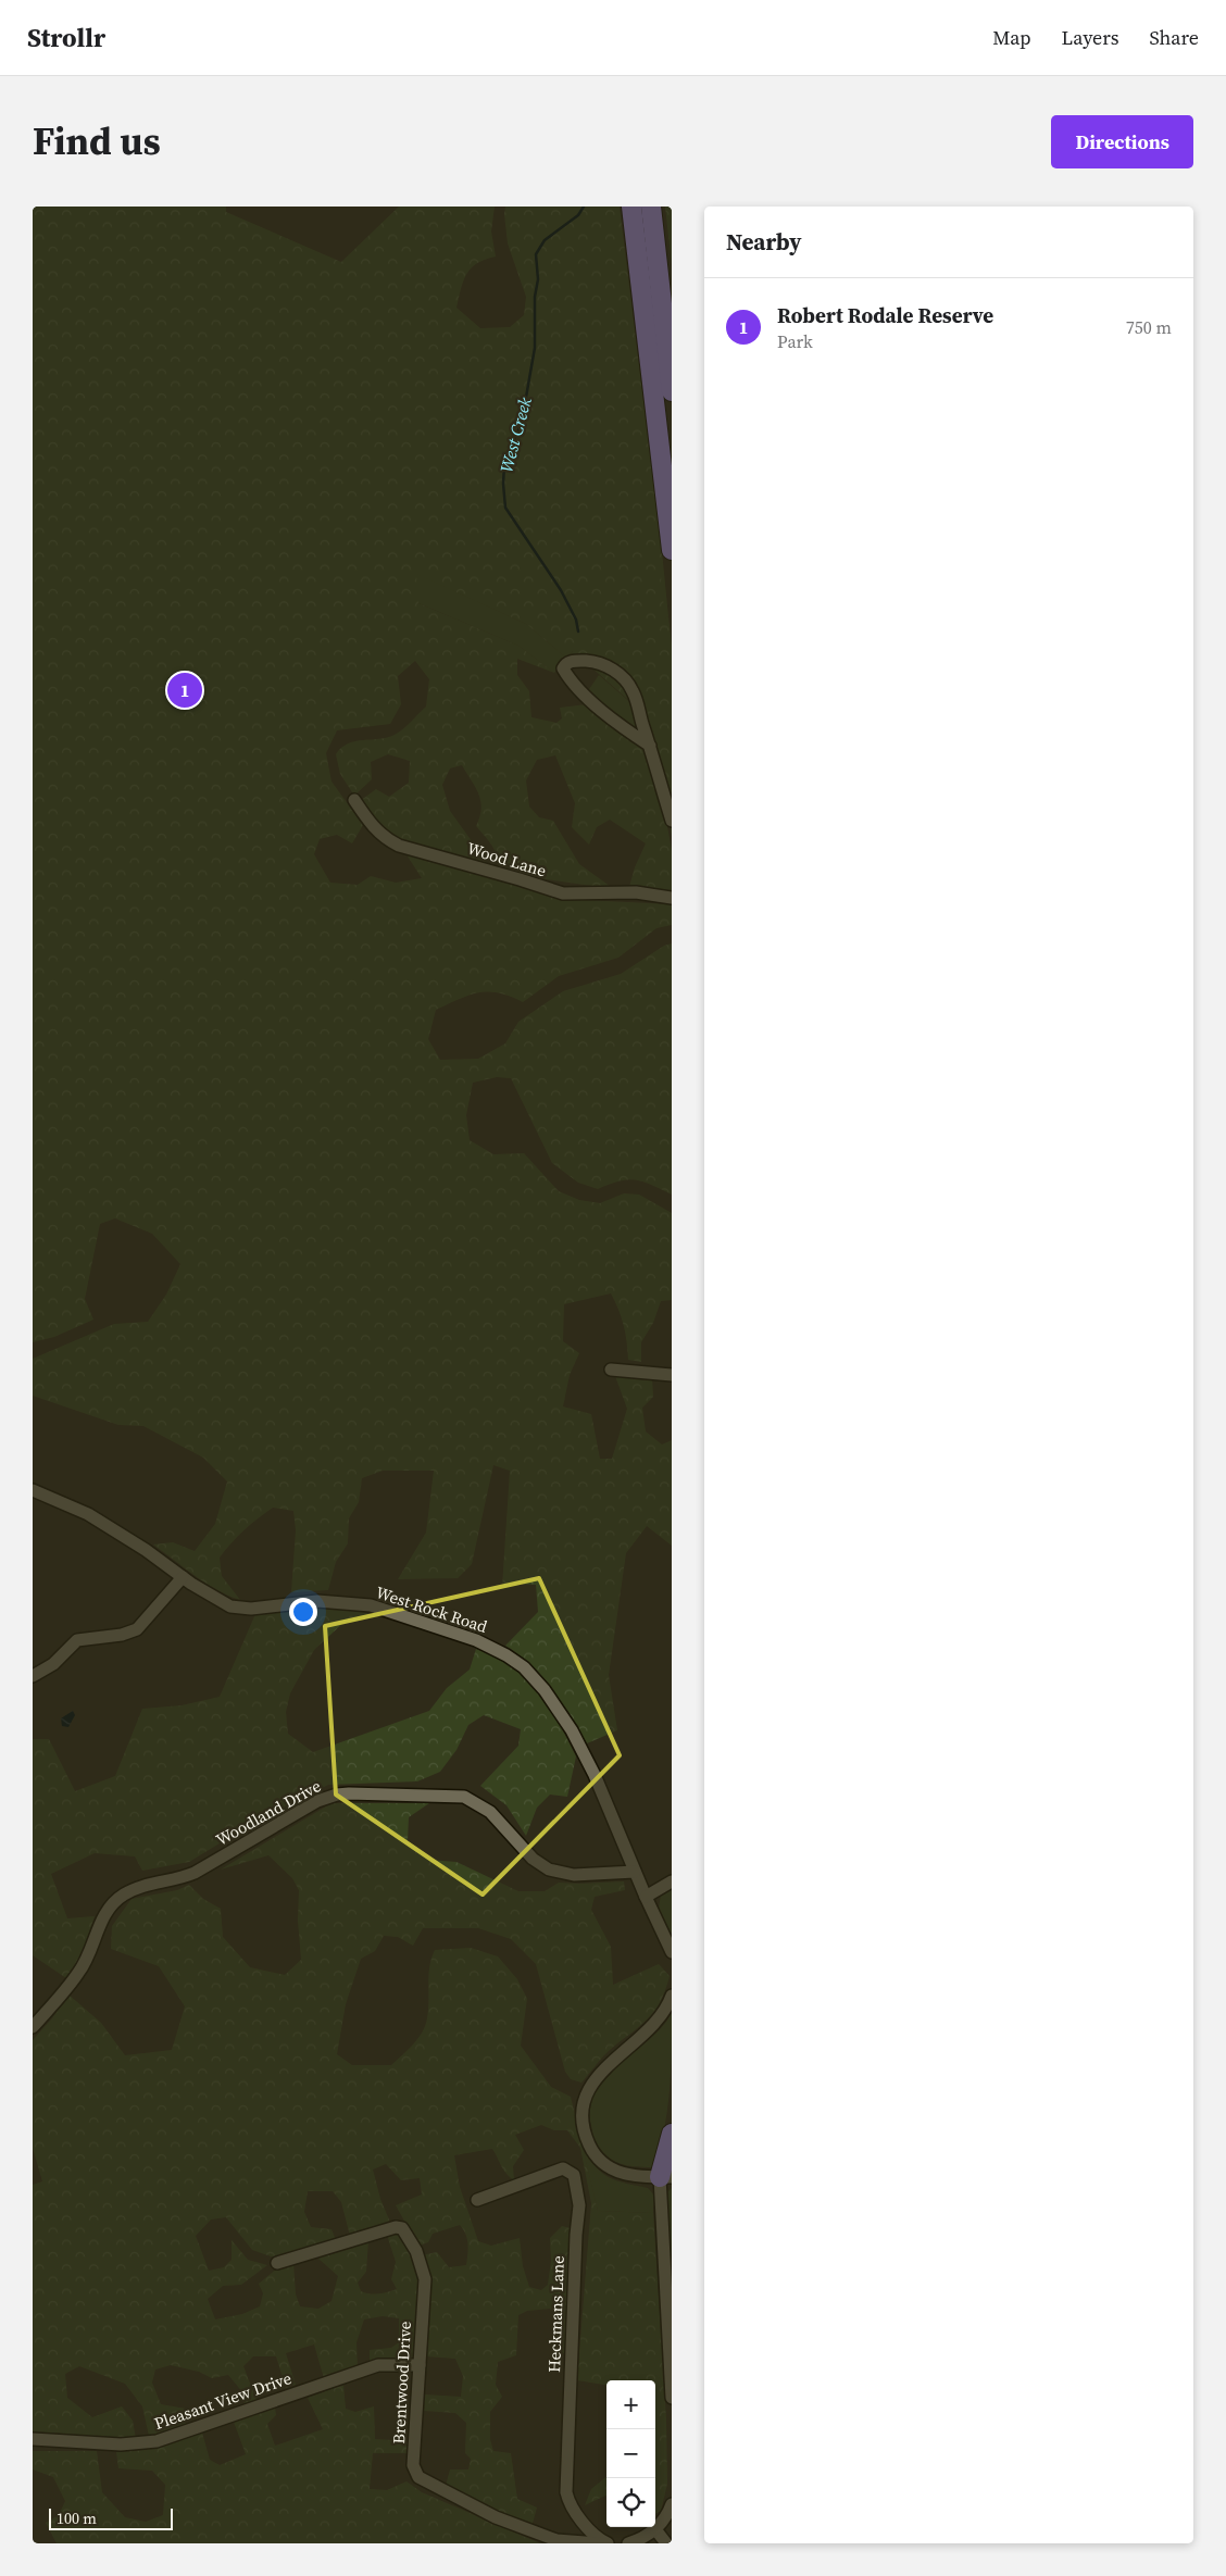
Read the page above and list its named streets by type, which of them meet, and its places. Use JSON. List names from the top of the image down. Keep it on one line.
{"streets":{"street":["Wood Lane","West Rock Road","Woodland Drive","Heckmans Lane","Brentwood Drive","Pleasant View Drive"]},"crossings":[["West Rock Road","Woodland Drive"],["Brentwood Drive","Pleasant View Drive"]],"water":["West Creek"],"scale_bar":"100 m","page":{"header":"Strollr","nav":["Map","Layers","Share"],"title":"Find us","buttons":"Directions","heading":"Nearby","list":[{"mark":"1","name":"Robert Rodale Reserve","note":"Park","value":"750 m"}],"pins":"1","map_buttons":["+","−"],"scale":"100 m"}}
